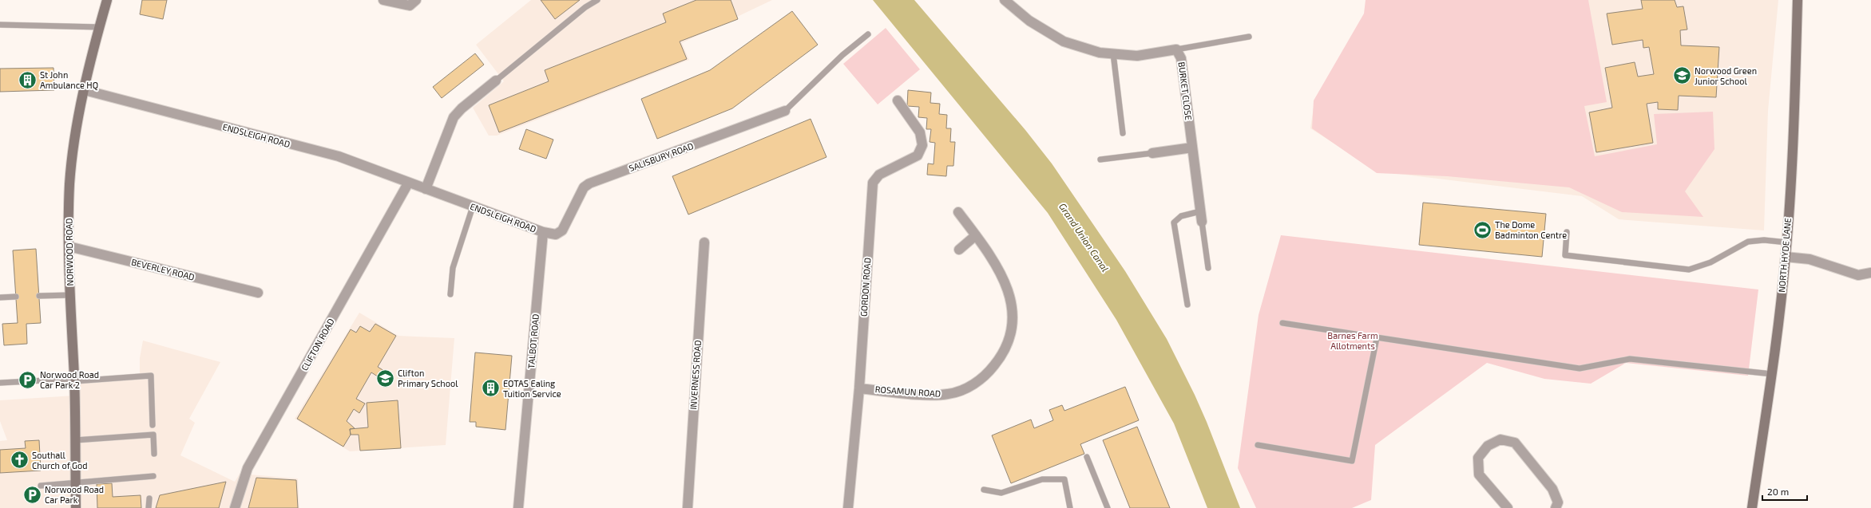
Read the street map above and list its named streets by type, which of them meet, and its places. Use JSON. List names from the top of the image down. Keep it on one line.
{"streets":{"street":["BURKET CLOSE","ENDSLEIGH ROAD","SALISBURY ROAD","NORWOOD ROAD","NORTH HYDE LANE","BEVERLEY ROAD","GORDON ROAD","TALBOT ROAD","CLIFTON ROAD","INVERNESS ROAD","ROSAMUN ROAD"]},"crossings":[["ENDSLEIGH ROAD","SALISBURY ROAD"],["ENDSLEIGH ROAD","NORWOOD ROAD"],["ENDSLEIGH ROAD","TALBOT ROAD"],["ENDSLEIGH ROAD","CLIFTON ROAD"],["NORWOOD ROAD","BEVERLEY ROAD"],["GORDON ROAD","ROSAMUN ROAD"]],"water":["Grand Union Canal"],"parks":["Barnes Farm Allotments"],"places":{"school or university":["Norwood Green Junior School","Clifton Primary School"],"building":["St John Ambulance HQ","EOTAS Ealing Tuition Service"],"sports":["The Dome Badminton Centre"],"parking":["Norwood Road Car Park 2","Norwood Road Car Park"],"church":["Southall Church of God"]},"scale_bar":"20 m"}
